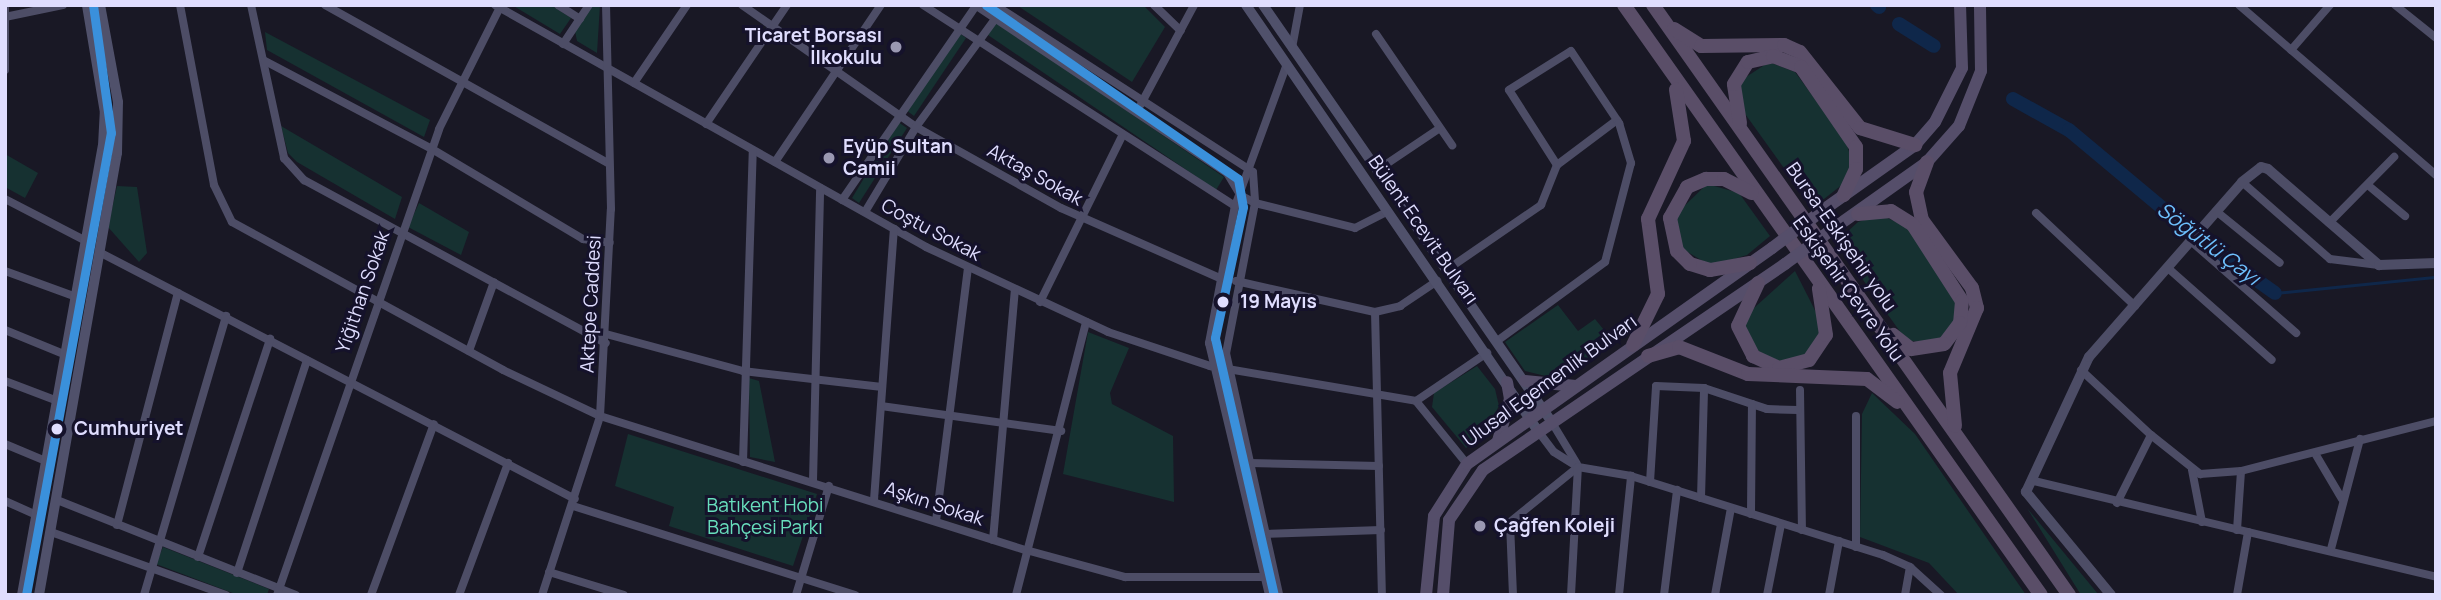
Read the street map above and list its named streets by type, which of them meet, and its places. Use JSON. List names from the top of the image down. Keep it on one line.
{"streets":{"highway":["Bursa-Eskişehir yolu","Eskişehir Çevre Yolu"],"main road":["Bülent Ecevit Bulvarı","Ulusal Egemenlik Bulvarı"],"street":["Aktaş Sokak","Coştu Sokak","Yiğithan Sokak","Aktepe Caddesi","Aşkın Sokak"]},"crossings":[["Coştu Sokak","Yiğithan Sokak"],["Coştu Sokak","Aktepe Caddesi"],["Bülent Ecevit Bulvarı","Ulusal Egemenlik Bulvarı"],["Yiğithan Sokak","Aşkın Sokak"],["Aktepe Caddesi","Aşkın Sokak"]],"water":["Söğütlü Çayı"],"parks":["Batıkent Hobi Bahçesi Parkı"],"places":["Ticaret Borsası İlkokulu","Eyüp Sultan Camii","19 Mayıs","Cumhuriyet","Çağfen Koleji"]}
